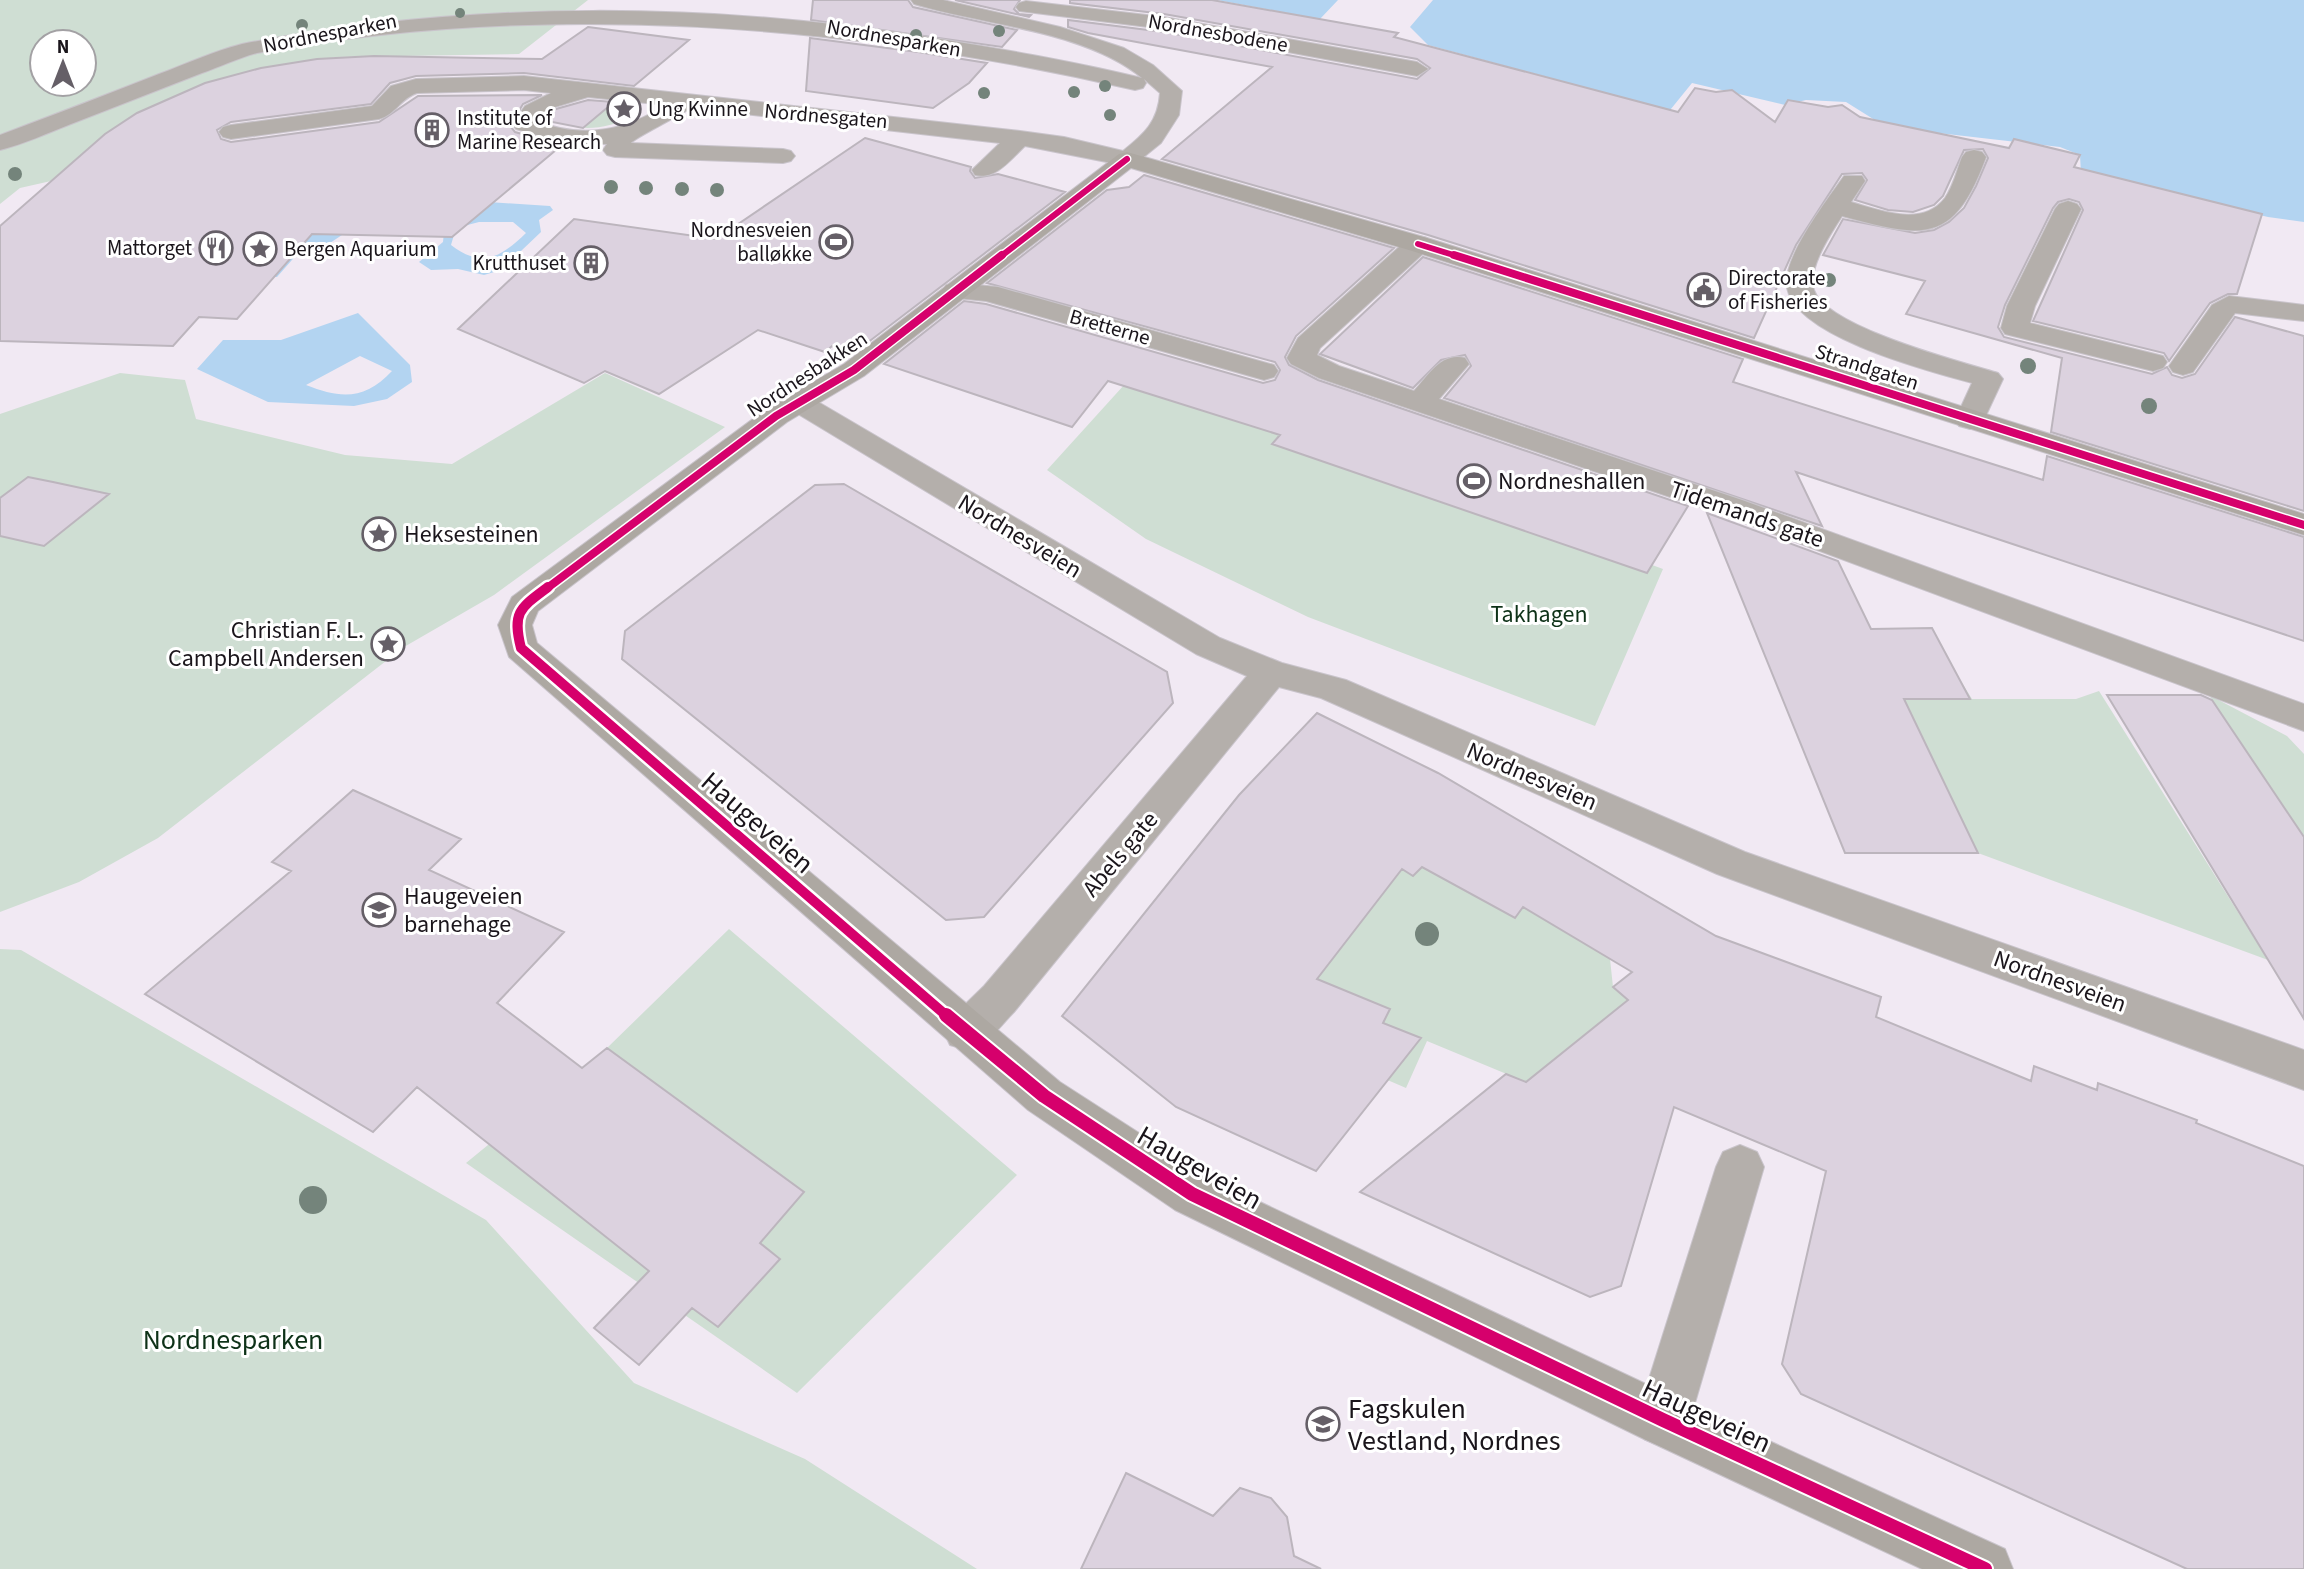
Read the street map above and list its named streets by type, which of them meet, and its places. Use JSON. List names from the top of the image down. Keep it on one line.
{"streets":{"main road":["Nordnesgaten","Strandgaten","Nordnesbakken","Haugeveien"],"street":["Nordnesparken","Nordnesbodene","Bretterne","Tidemands gate","Nordnesveien","Abels gate"]},"crossings":[["Nordnesparken","Nordnesbodene"],["Nordnesgaten","Strandgaten"],["Nordnesgaten","Nordnesbakken"],["Nordnesgaten","Tidemands gate"],["Bretterne","Nordnesbakken"],["Strandgaten","Tidemands gate"],["Nordnesbakken","Nordnesveien"],["Nordnesbakken","Haugeveien"],["Nordnesveien","Abels gate"],["Haugeveien","Abels gate"]],"parks":["Takhagen","Nordnesparken"],"places":{"place":["Ung Kvinne","Bergen Aquarium","Heksesteinen","Christian F. L. Campbell Andersen"],"building":["Institute of Marine Research","Krutthuset"],"sports":["Nordnesveien balløkke","Nordneshallen"],"restaurant":["Mattorget"],"public building":["Directorate of Fisheries"],"school or university":["Haugeveien barnehage","Fagskulen Vestland, Nordnes"]},"north":"top"}
